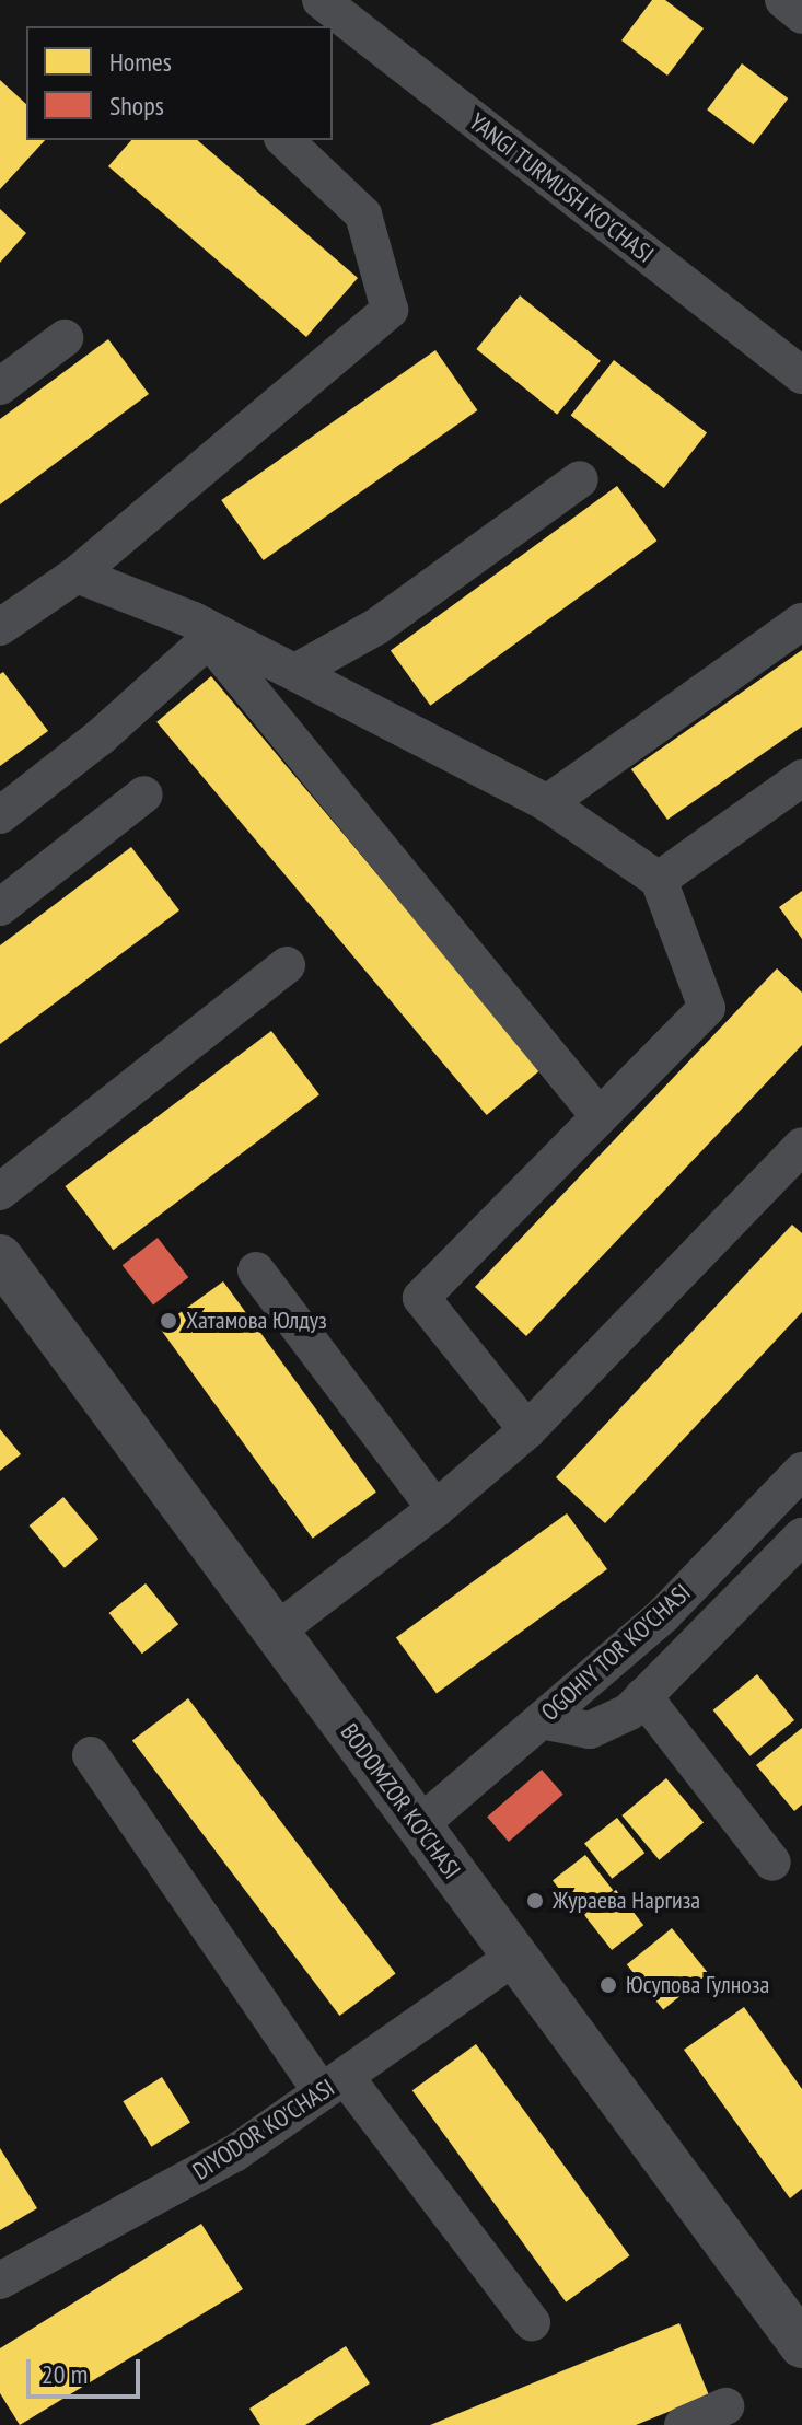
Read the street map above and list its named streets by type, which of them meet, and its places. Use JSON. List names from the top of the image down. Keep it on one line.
{"streets":{"street":["YANGI TURMUSH KO'CHASI","OGOHIY TOR KO'CHASI","BODOMZOR KO'CHASI","DIYODOR KO'CHASI"]},"crossings":[["OGOHIY TOR KO'CHASI","BODOMZOR KO'CHASI"],["BODOMZOR KO'CHASI","DIYODOR KO'CHASI"]],"places":["Хатамова Юлдуз","Жураева Наргиза","Юсупова Гулноза"],"legend":["Homes","Shops"],"scale_bar":"20 m"}
